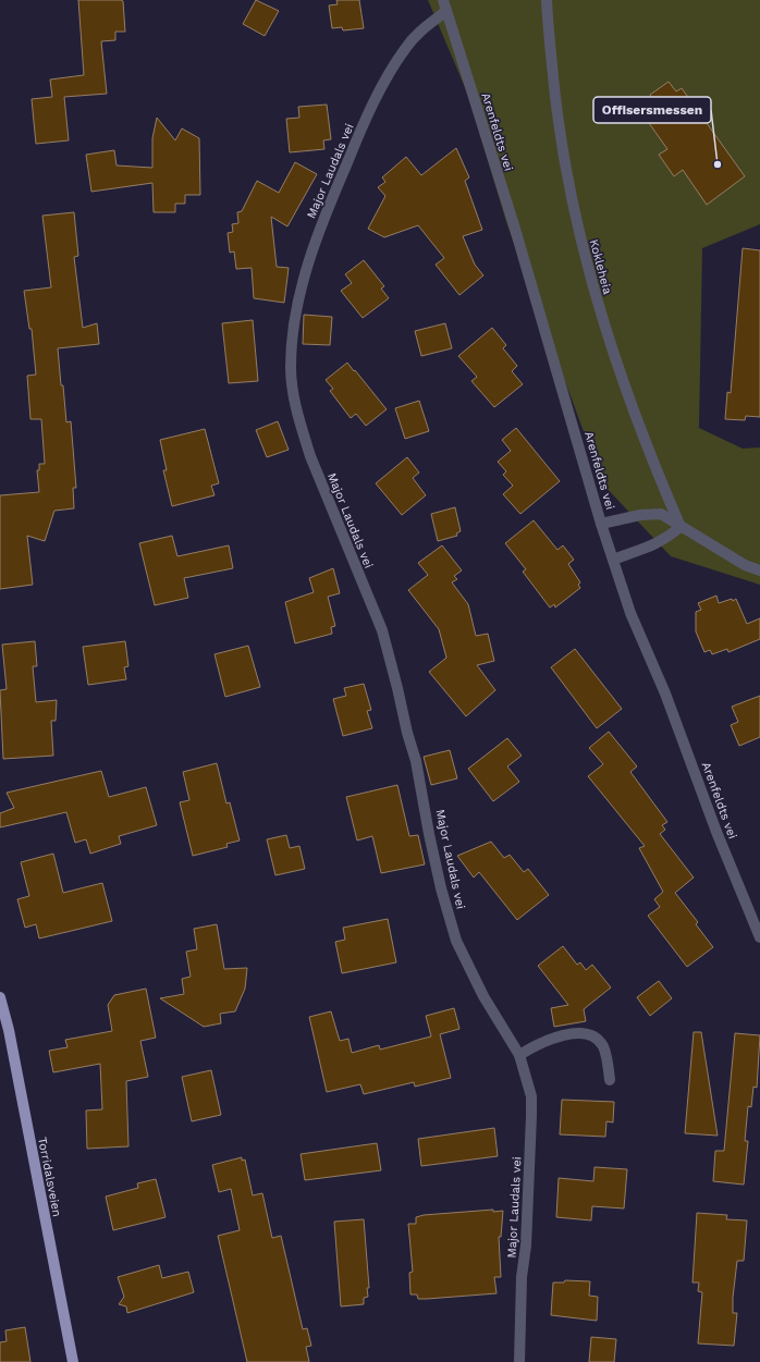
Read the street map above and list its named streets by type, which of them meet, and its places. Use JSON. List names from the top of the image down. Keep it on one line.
{"streets":{"main road":["Torridalsveien"],"street":["Arenfeldts vei","Major Laudals vei","Kokleheia"]},"crossings":[["Arenfeldts vei","Major Laudals vei"]],"places":["Offisersmessen"]}
